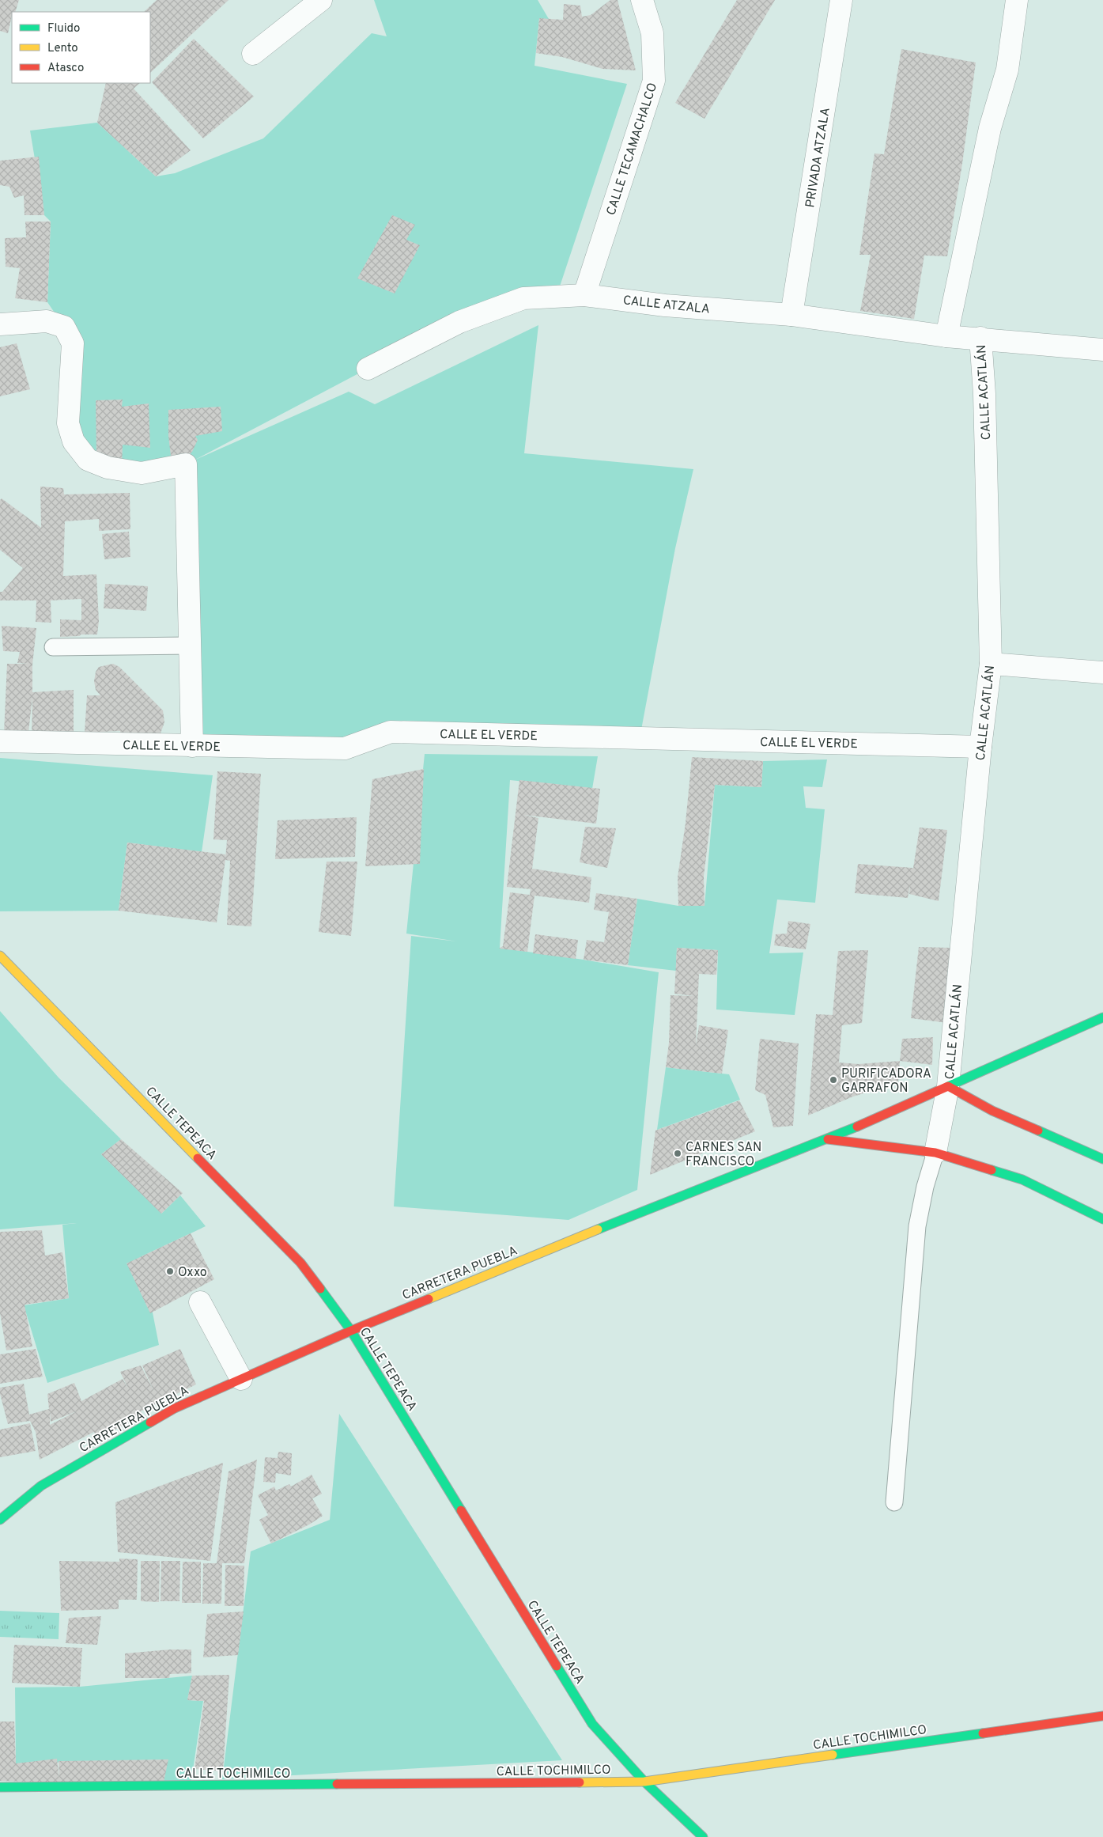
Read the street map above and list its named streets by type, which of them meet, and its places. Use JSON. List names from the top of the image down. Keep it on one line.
{"streets":{"street":["CALLE TECAMACHALCO","PRIVADA ATZALA","CALLE ATZALA","CALLE ACATLÁN","CALLE EL VERDE","CALLE TEPEACA","CARRETERA PUEBLA","CALLE TOCHIMILCO"]},"crossings":[["CALLE TECAMACHALCO","CALLE ATZALA"],["PRIVADA ATZALA","CALLE ATZALA"],["CALLE ATZALA","CALLE ACATLÁN"],["CALLE ACATLÁN","CALLE EL VERDE"],["CALLE ACATLÁN","CARRETERA PUEBLA"],["CALLE TEPEACA","CARRETERA PUEBLA"],["CALLE TEPEACA","CALLE TOCHIMILCO"]],"places":["PURIFICADORA GARRAFON","CARNES SAN FRANCISCO","Oxxo"],"legend":["Fluido","Lento","Atasco"]}
